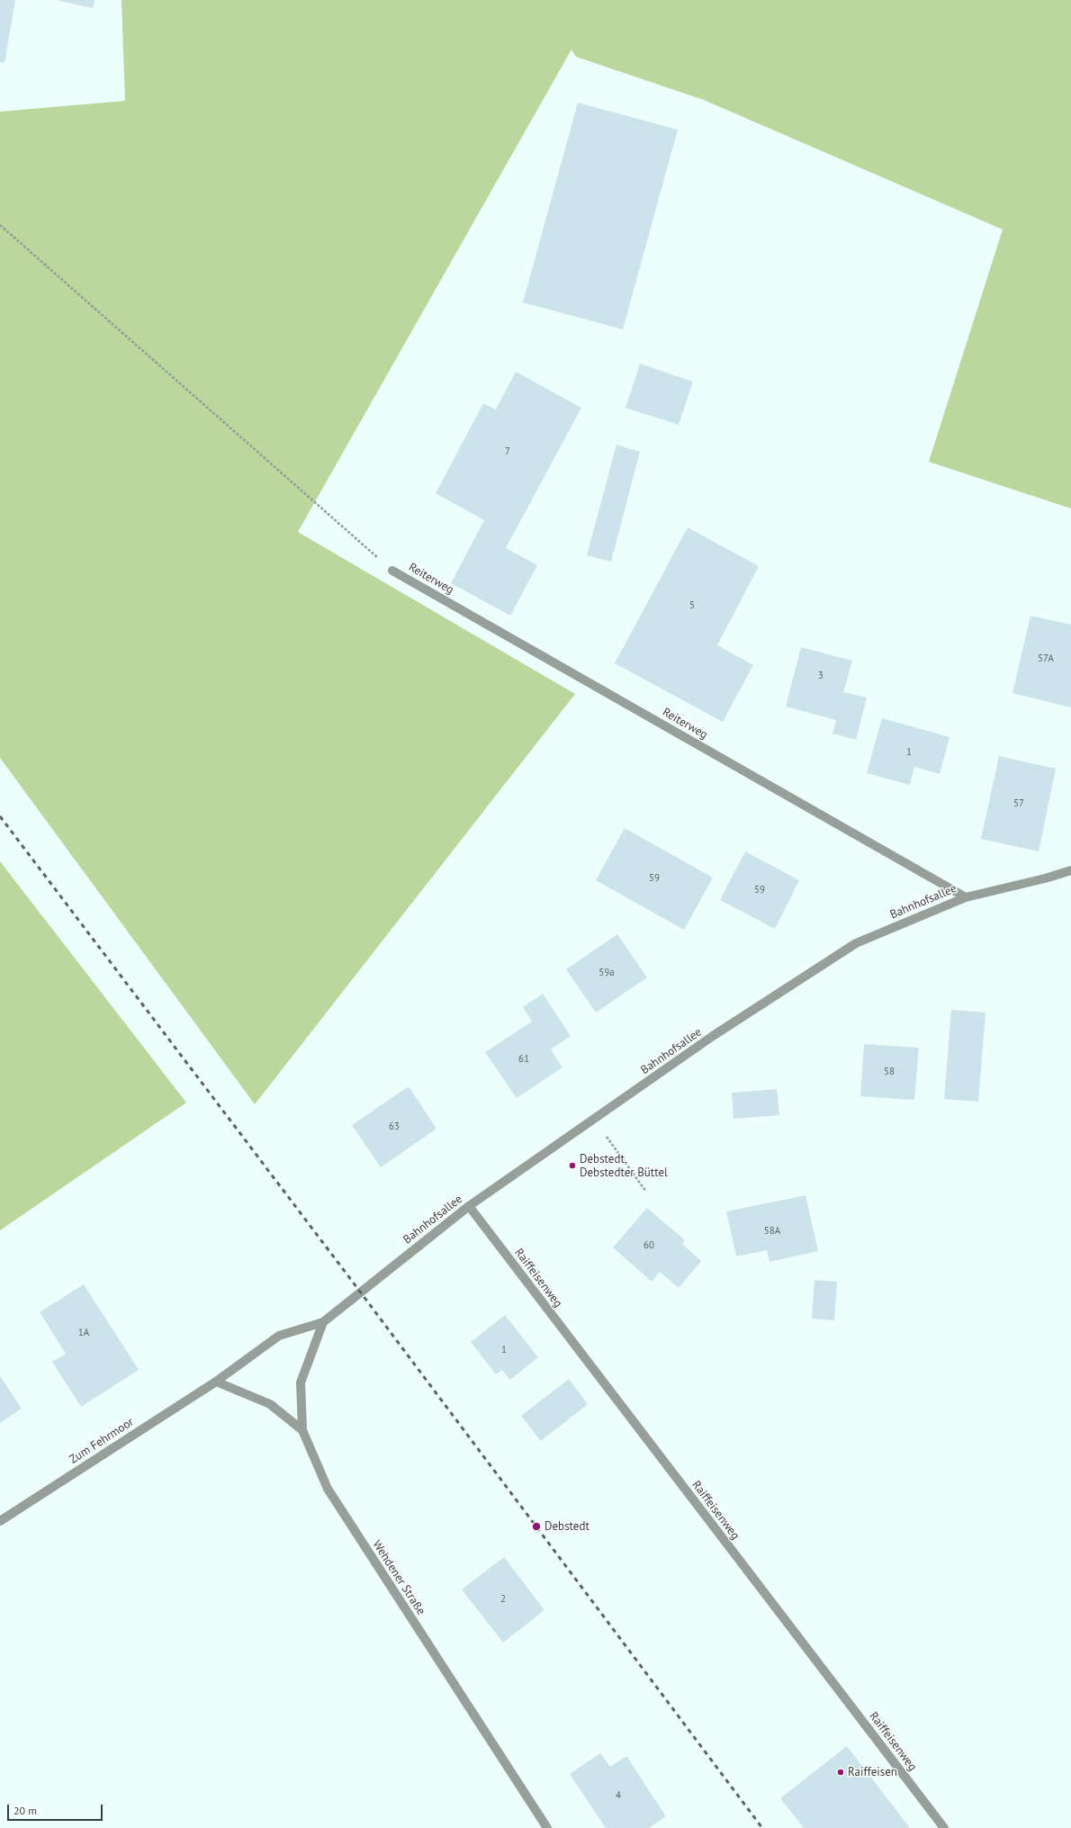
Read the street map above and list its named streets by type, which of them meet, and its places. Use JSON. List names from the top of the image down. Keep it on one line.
{"streets":{"street":["Reiterweg","Bahnhofsallee","Raiffeisenweg","Zum Fehrmoor","Wehdener Straße"]},"crossings":[["Reiterweg","Bahnhofsallee"],["Bahnhofsallee","Raiffeisenweg"],["Bahnhofsallee","Zum Fehrmoor"],["Bahnhofsallee","Wehdener Straße"],["Zum Fehrmoor","Wehdener Straße"]],"places":["Debstedt, Debstedter Büttel","Debstedt","Raiffeisen"],"house_numbers":["7","5","57A","3","1","57","59","59","59a","61","58","63","58A","60","1A","1","2","4"],"scale_bar":"20 m"}
